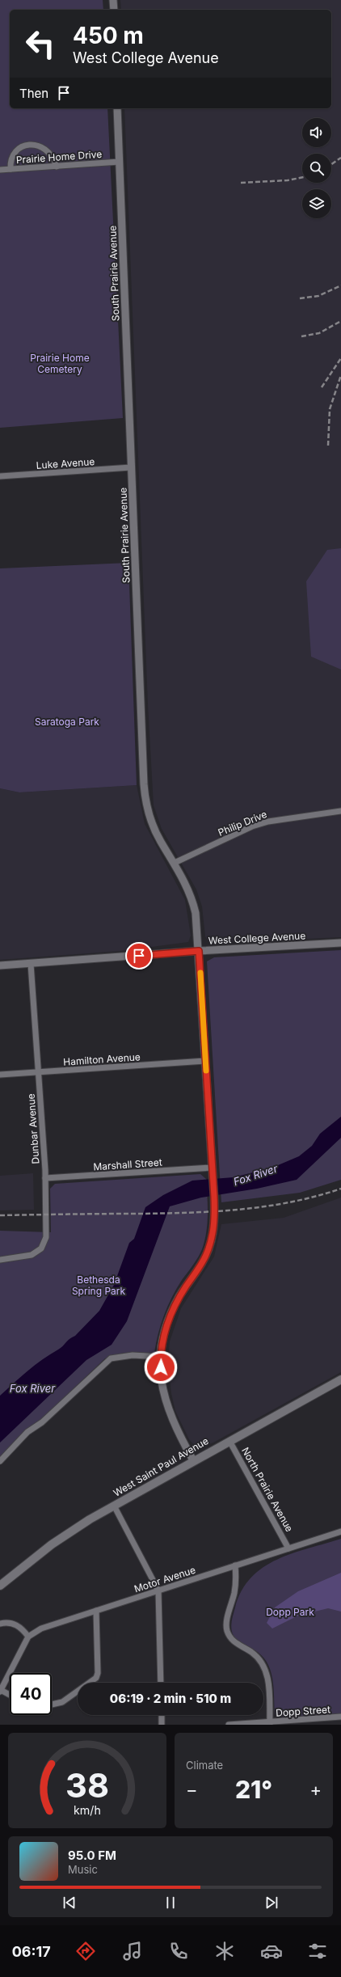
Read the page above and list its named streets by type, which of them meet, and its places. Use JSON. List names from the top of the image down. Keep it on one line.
{"streets":{"main road":["West Saint Paul Avenue"],"street":["Prairie Home Drive","South Prairie Avenue","Luke Avenue","Philip Drive","West College Avenue","Hamilton Avenue","Dunbar Avenue","Marshall Street","North Prairie Avenue","Motor Avenue","Dopp Street"]},"crossings":[["Prairie Home Drive","South Prairie Avenue"],["South Prairie Avenue","Luke Avenue"],["South Prairie Avenue","Philip Drive"],["South Prairie Avenue","West College Avenue"],["West College Avenue","Dunbar Avenue"],["Hamilton Avenue","Dunbar Avenue"],["Dunbar Avenue","Marshall Street"],["West Saint Paul Avenue","North Prairie Avenue"],["North Prairie Avenue","Motor Avenue"]],"water":["Fox River"],"parks":["Prairie Home Cemetery","Saratoga Park","Bethesda Spring Park","Dopp Park"],"page":{"turn":["450 m","West College Avenue"],"then":"Then","limit":"40","trip":"06:19 · 2 min · 510 m","tile":"Climate","heat":["−","21°","+"],"song":["95.0 FM","Music"],"tabs":"06:17","gauge":["38","km/h"]}}
